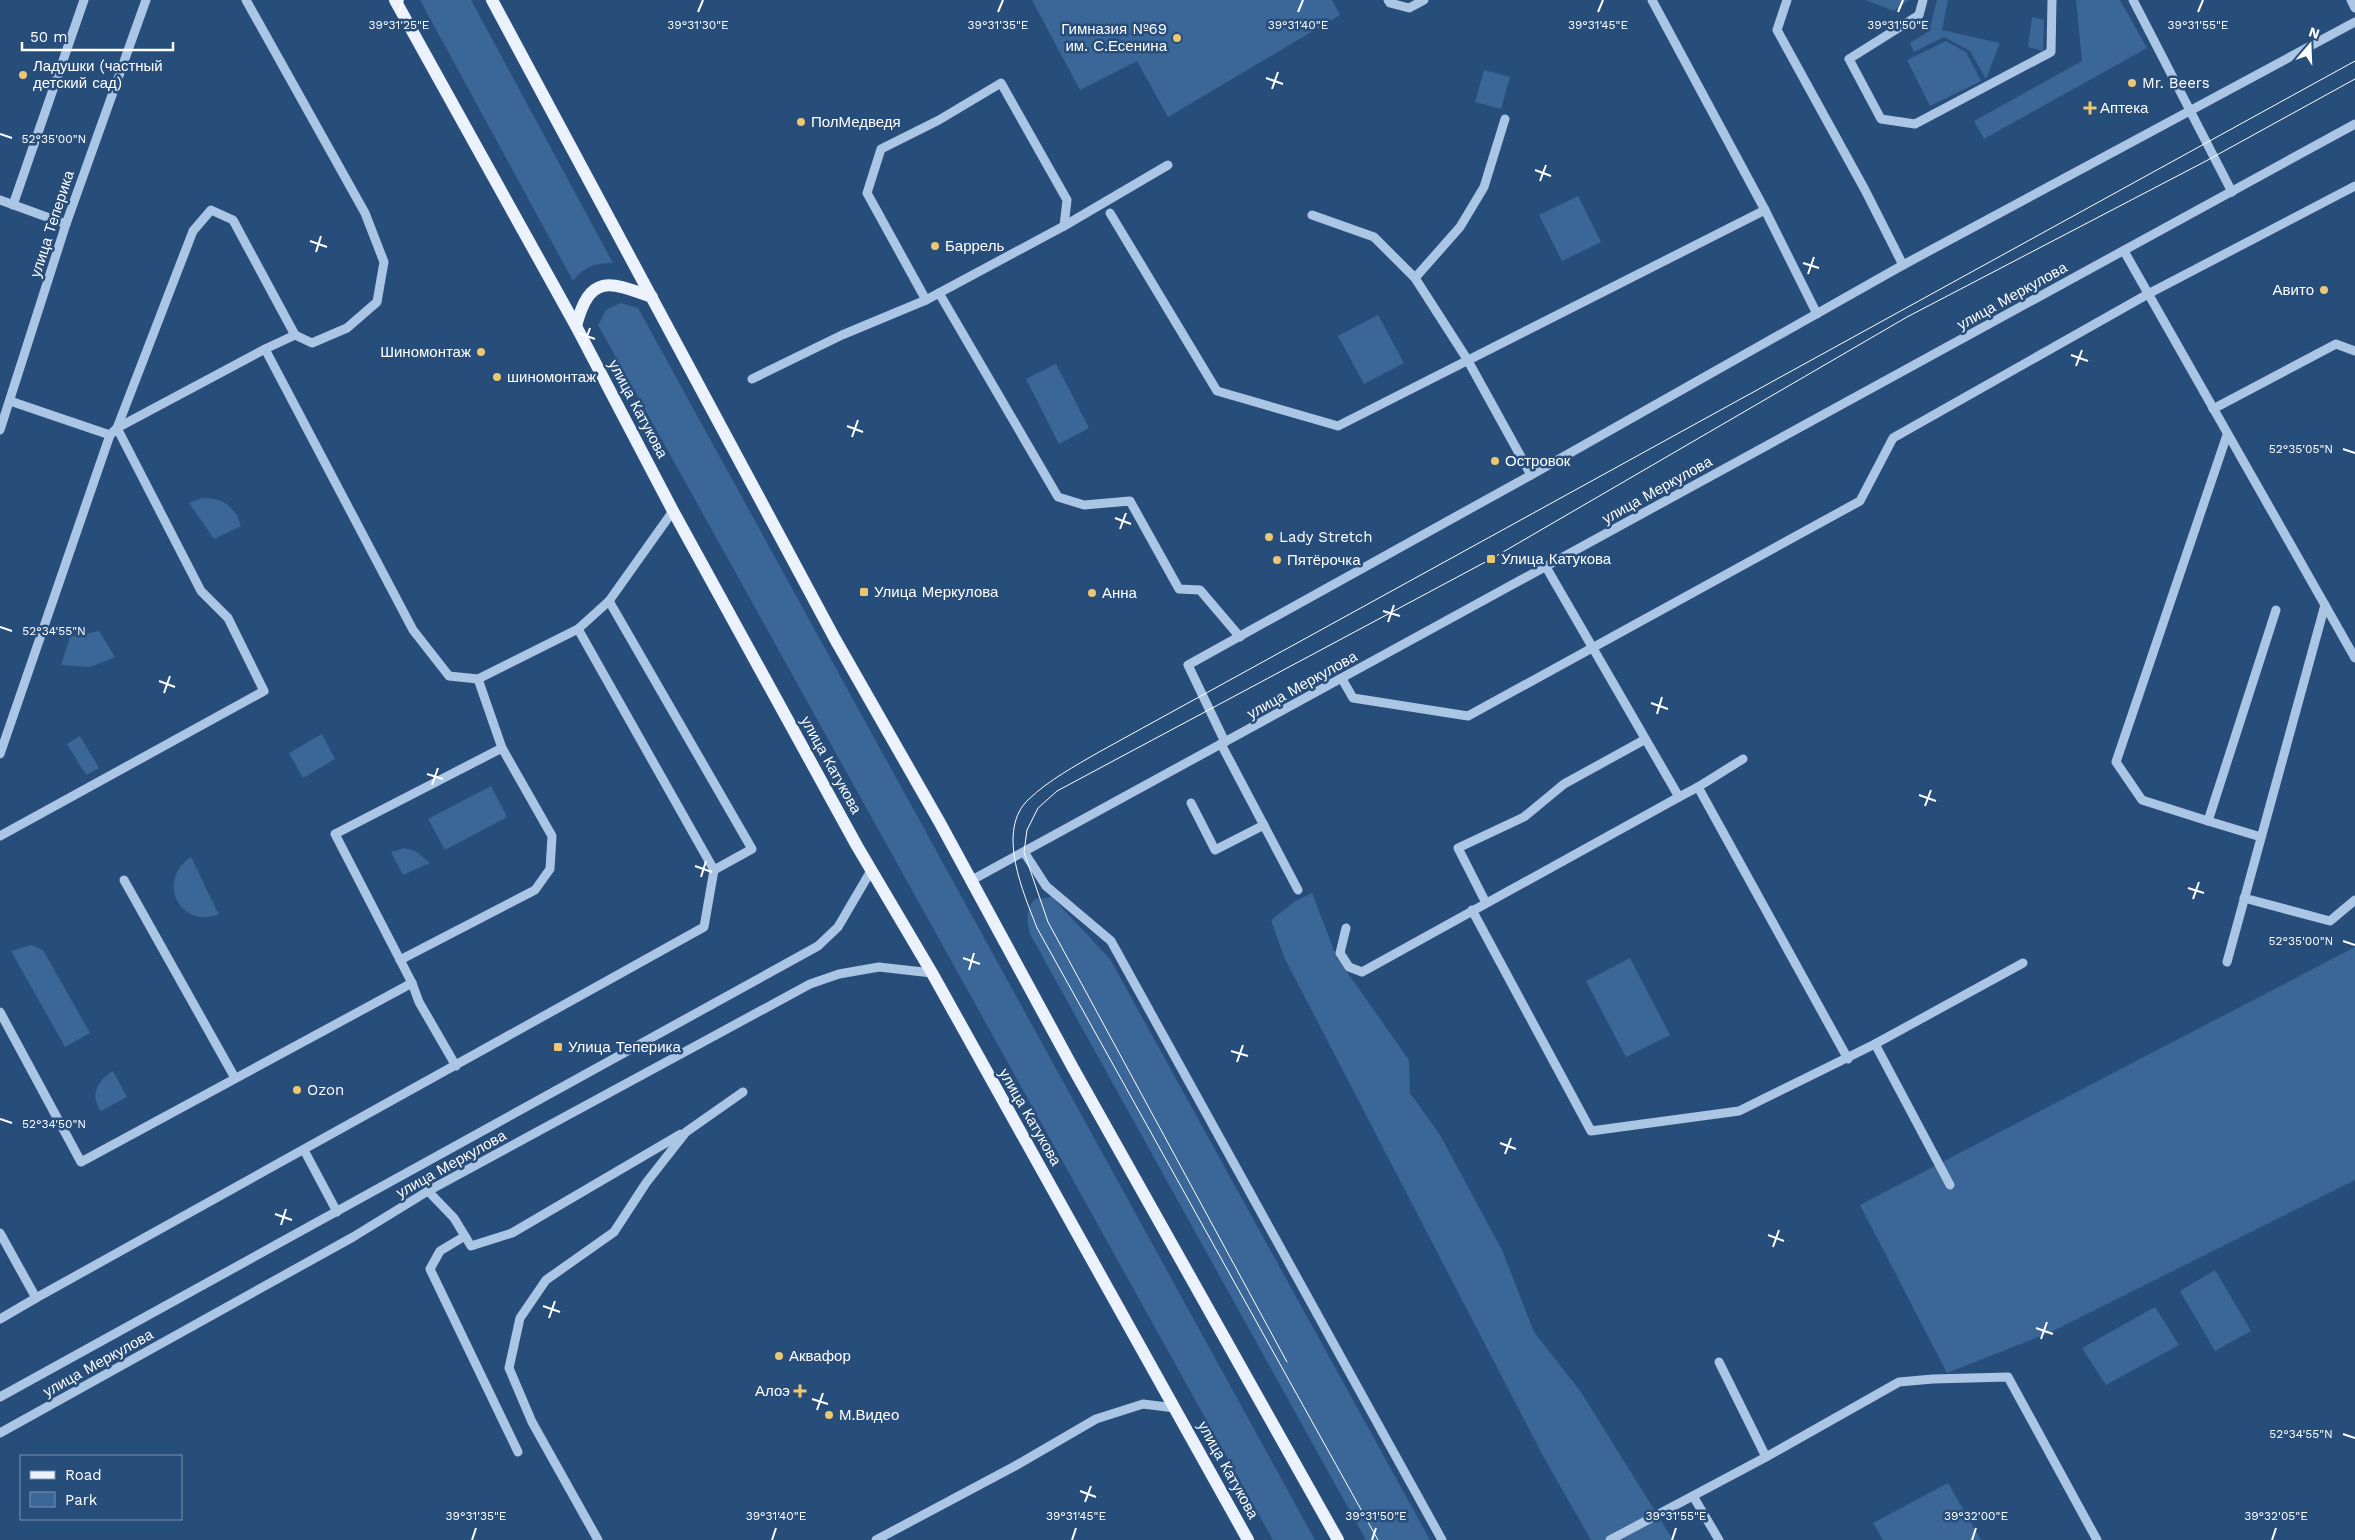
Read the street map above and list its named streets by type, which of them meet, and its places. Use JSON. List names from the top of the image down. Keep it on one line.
{"streets":{"main road":["улица Катукова"],"street":["улица Теперика","улица Меркулова"]},"crossings":[["улица Меркулова","улица Катукова"]],"places":{"other":["Гимназия №69 им. С.Есенина","Ладушки (частный детский сад)","Mr. Beers","ПолМедведя","Баррель","Авито","Шиномонтаж","шиномонтаж","Островок","Lady Stretch","Пятёрочка","Анна","Ozon","Аквафор","М.Видео"],"health":["Аптека","Алоэ"],"transit":["Улица Катукова","Улица Меркулова","Улица Теперика"]},"legend":["Road","Park"],"scale_bar":"50 m","north":"top","coordinates":["39°31'25\"E","39°31'30\"E","39°31'35\"E","39°31'40\"E","39°31'45\"E","39°31'50\"E","39°31'55\"E","52°35'00\"N","52°35'05\"N","52°34'55\"N","52°34'50\"N","39°32'00\"E","39°32'05\"E"]}
